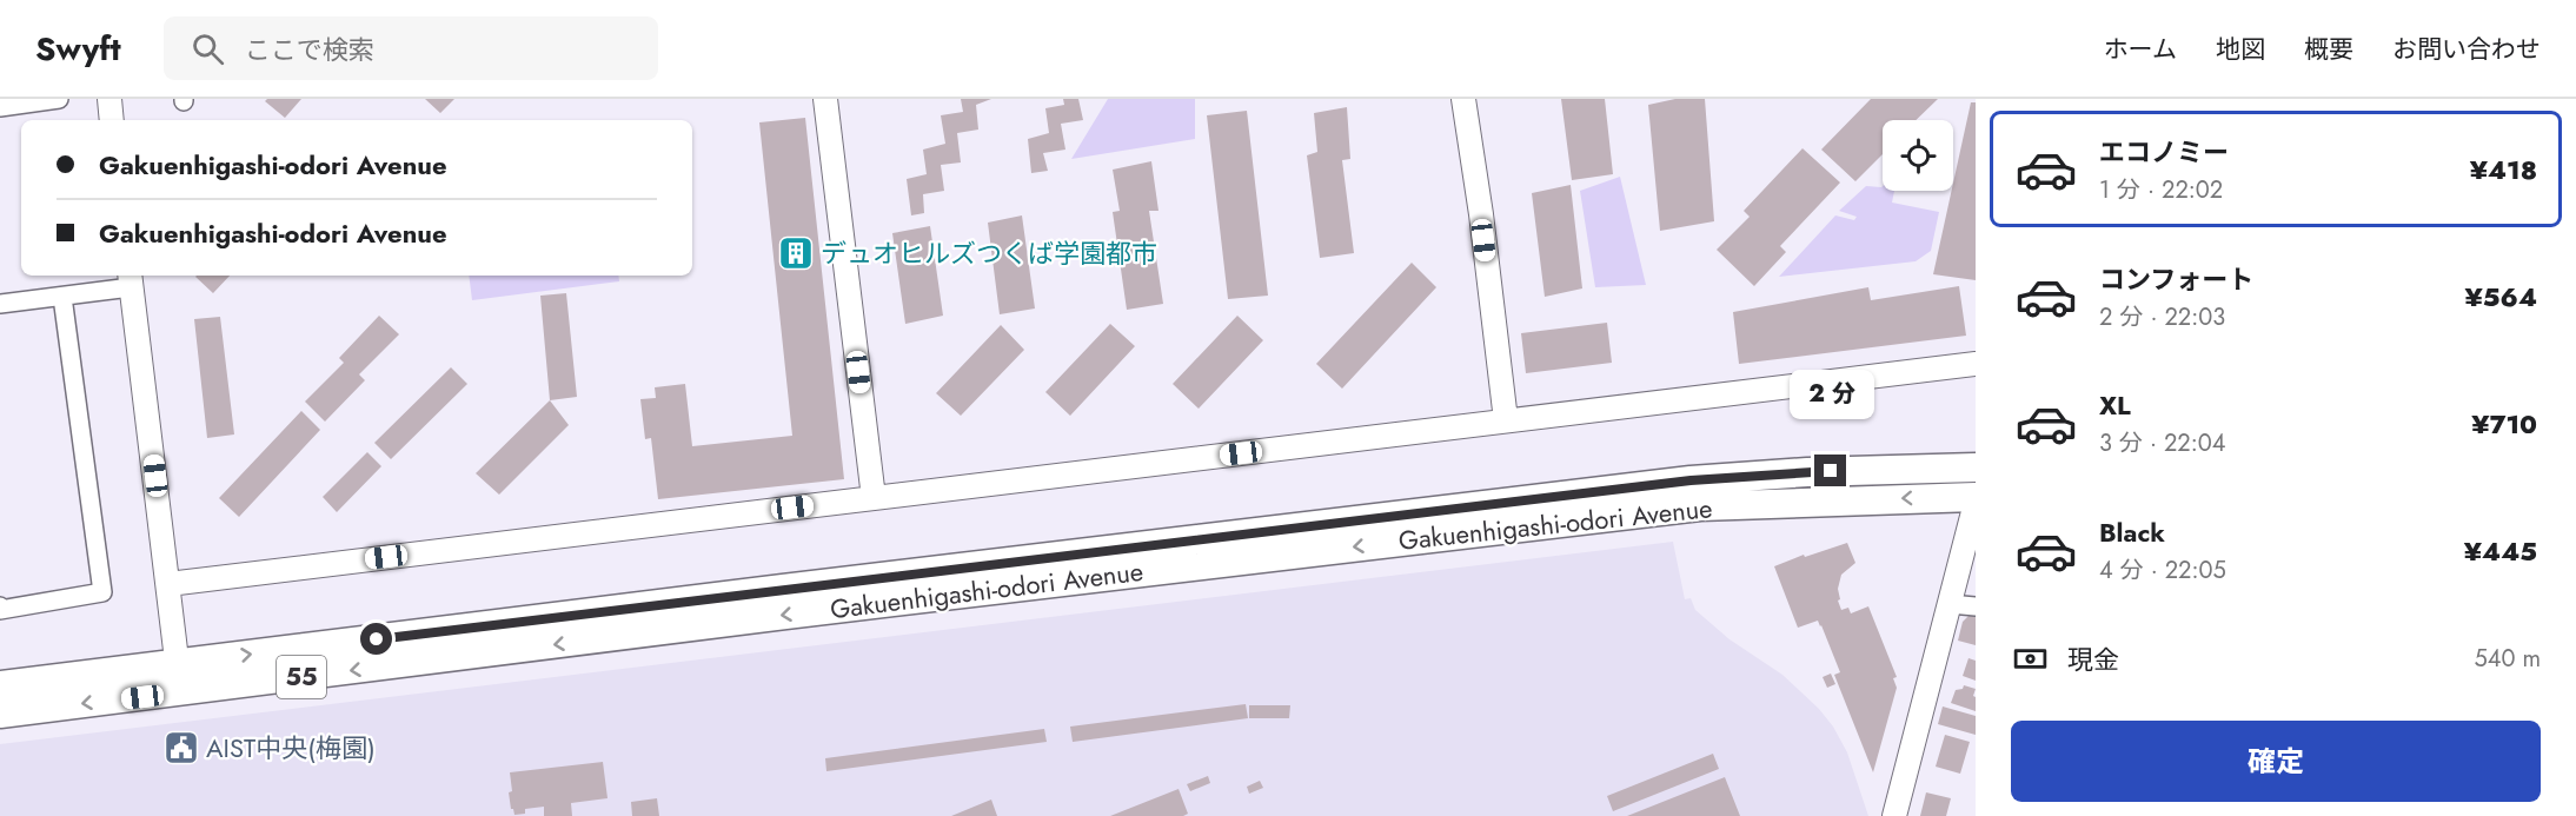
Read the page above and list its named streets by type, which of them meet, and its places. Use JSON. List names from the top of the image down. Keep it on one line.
{"streets":{"main road":["Gakuenhigashi-odori Avenue","55"]},"places":{"building":["デュオヒルズつくば学園都市"],"public building":["AIST中央(梅園)"]},"page":{"header":"Swyft","search":"ここで検索","nav":["ホーム","地図","概要","お問い合わせ"],"list":[{"name":"エコノミー","note":"1 分 · 22:02","value":"¥418"},{"name":"コンフォート","note":"2 分 · 22:03","value":"¥564"},{"name":"XL","note":"3 分 · 22:04","value":"¥710"},{"name":"Black","note":"4 分 · 22:05","value":"¥445"}],"banner":["Gakuenhigashi-odori Avenue","Gakuenhigashi-odori Avenue"],"bubble":"2 分","pay":["現金","540 m"],"buttons":"確定"}}
